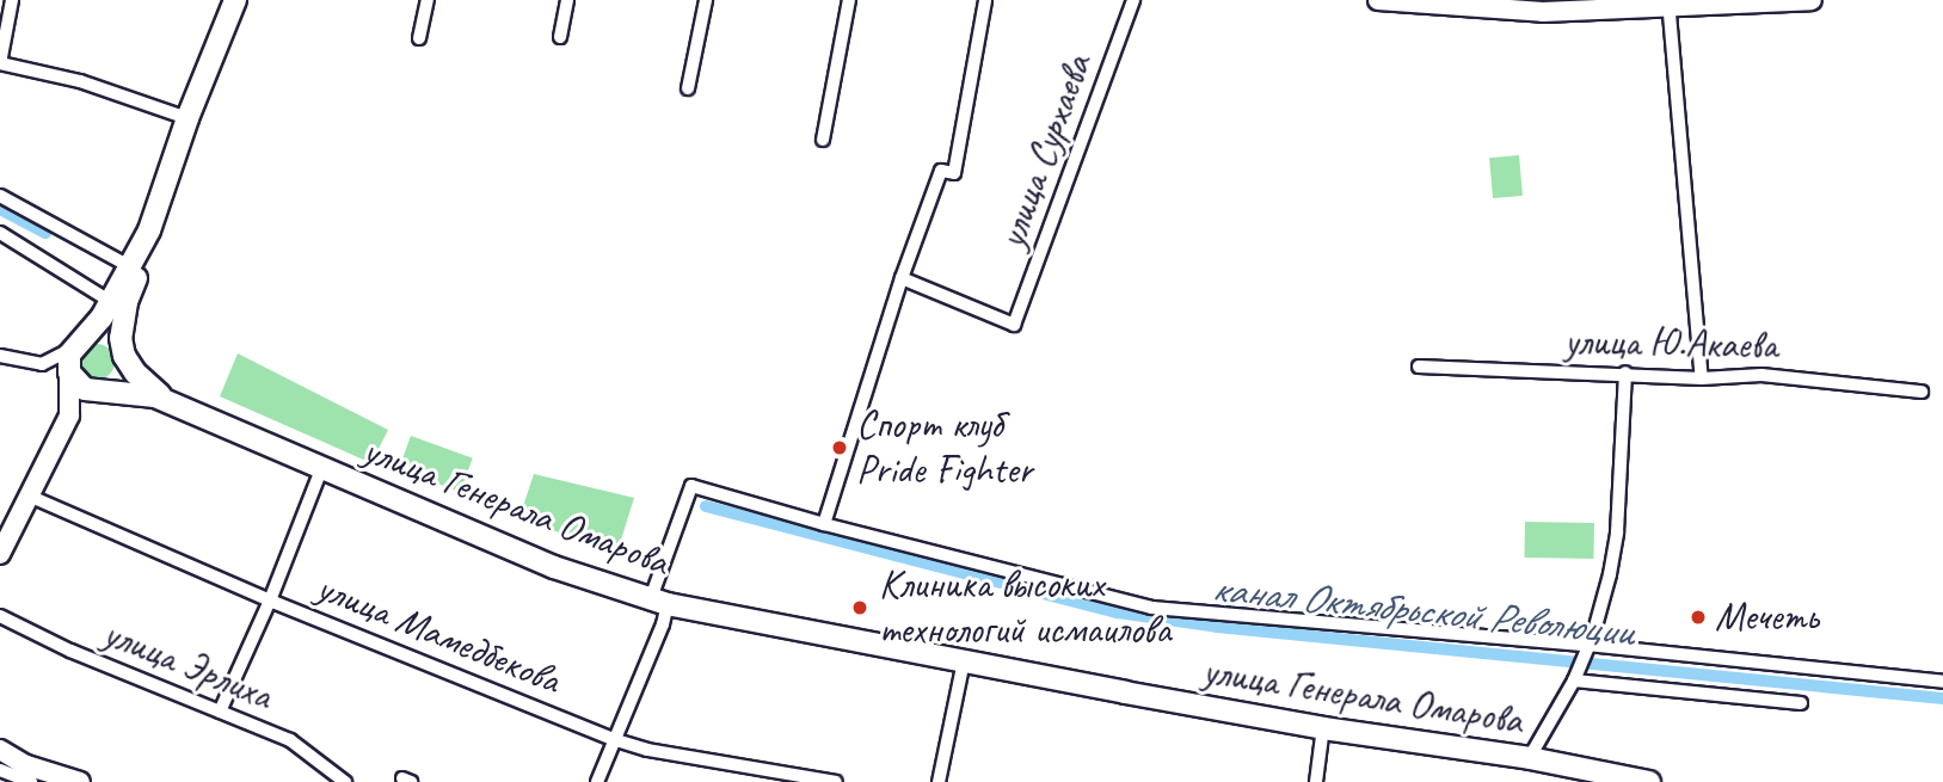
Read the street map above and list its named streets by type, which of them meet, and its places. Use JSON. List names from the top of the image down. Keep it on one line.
{"streets":{"main road":["улица Генерала Омарова"],"street":["улица Сурхаева","улица Ю.Акаева","улица Мамедбекова","улица Эрлиха"]},"water":["канал Октябрьской Революции"],"places":["Спорт клуб Pride Fighter","Клиника высоких технологий исмаилова","Мечеть"]}
